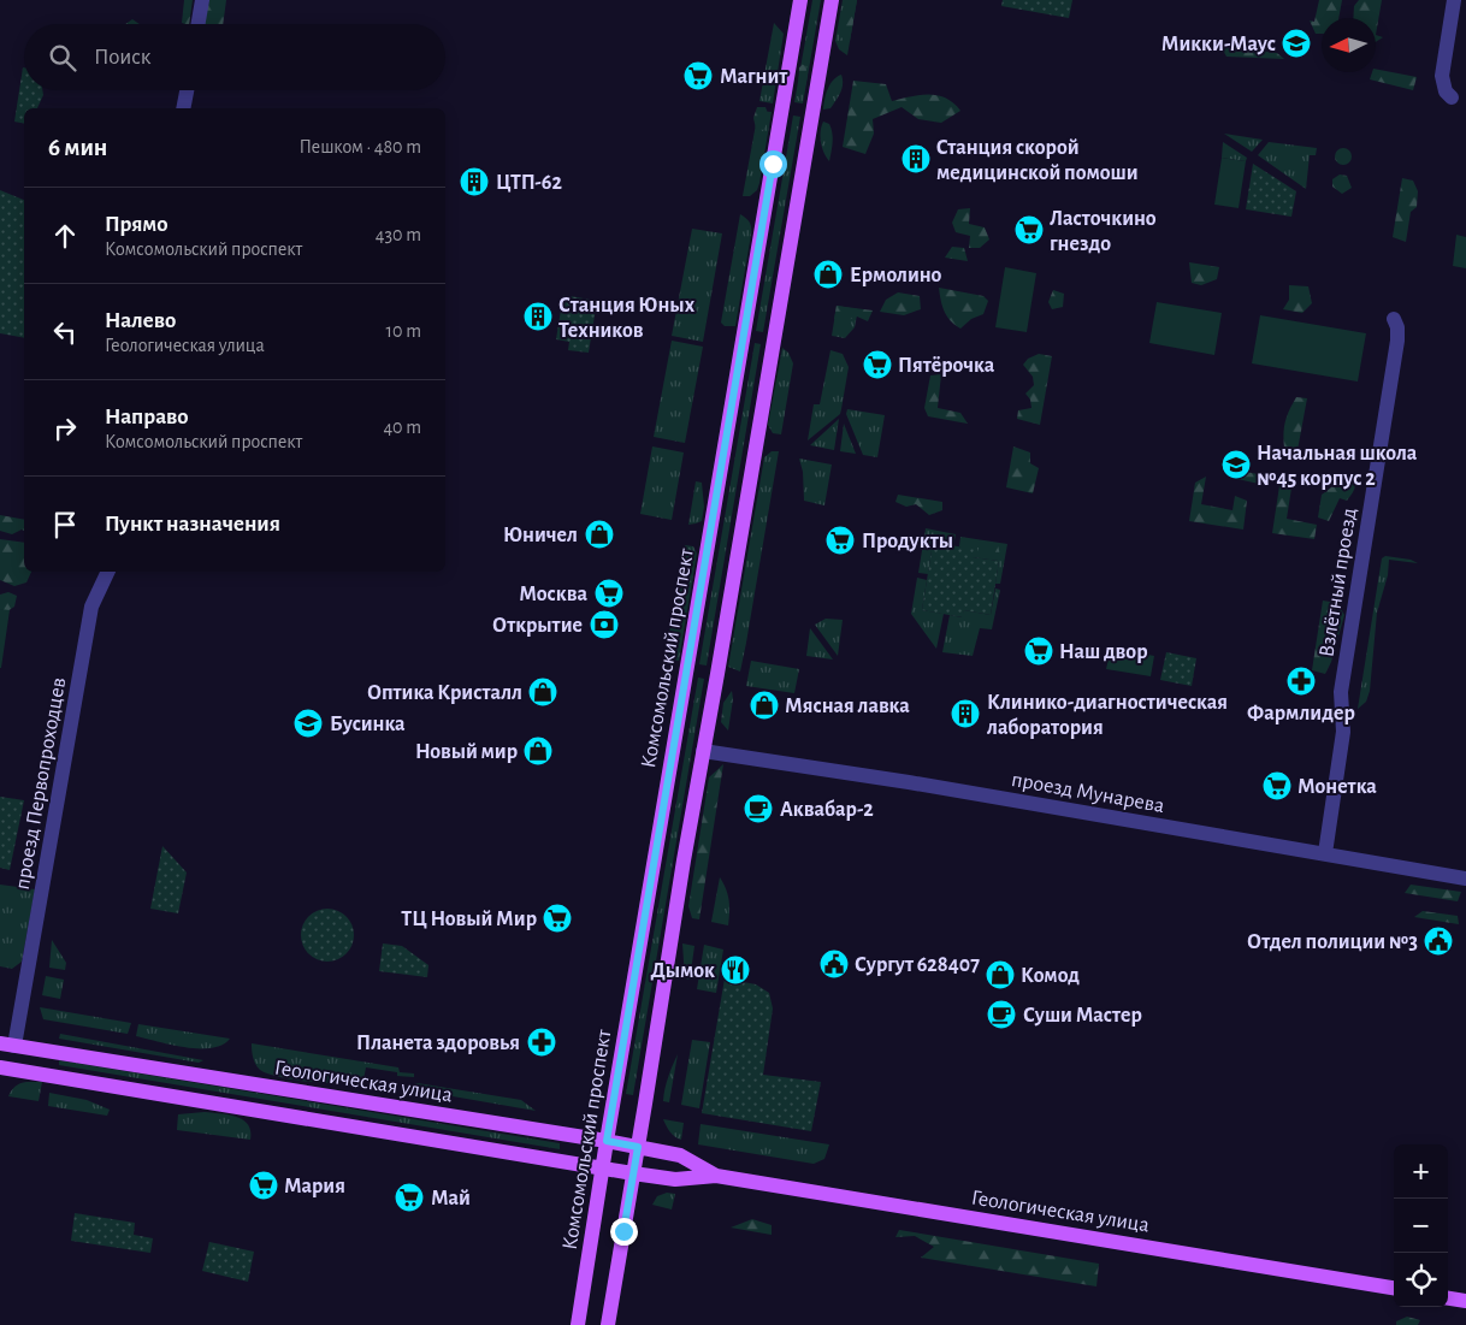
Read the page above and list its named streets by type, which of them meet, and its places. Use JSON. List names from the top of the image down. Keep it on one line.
{"streets":{"main road":["Комсомольский проспект","Геологическая улица"],"street":["Взлётный проезд","проезд Первопроходцев","проезд Мунарева"]},"crossings":[["Взлётный проезд","проезд Мунарева"],["Комсомольский проспект","Геологическая улица"],["проезд Первопроходцев","Геологическая улица"]],"places":{"school or university":["Микки-Маус","Начальная школа №45 корпус 2","Бусинка"],"supermarket":["Магнит","Ласточкино гнездо","Пятёрочка","Продукты","Москва","Наш двор","Монетка","ТЦ Новый Мир","Мария","Май"],"building":["Cтанция скорой медицинской помоши","ЦТП-62","Станция Юных Техников","Клинико-диагностическая лаборатория"],"shop":["Ермолино","Юничел","Оптика Кристалл","Мясная лавка","Новый мир","Комод"],"bank":["Открытие"],"pharmacy":["Фармлидер","Планета здоровья"],"cafe":["Аквабар-2","Суши Мастер"],"public building":["Отдел полиции №3","Сургут 628407"],"restaurant":["Дымок"]},"north":"left","page":{"search":"Поиск","heading":["6 мин","Пешком · 480 m"],"list":[["Прямо","Комсомольский проспект","430 m"],["Налево","Геологическая улица","10 m"],["Направо","Комсомольский проспект","40 m"],"Пункт назначения"],"map_buttons":["+","−"]}}
